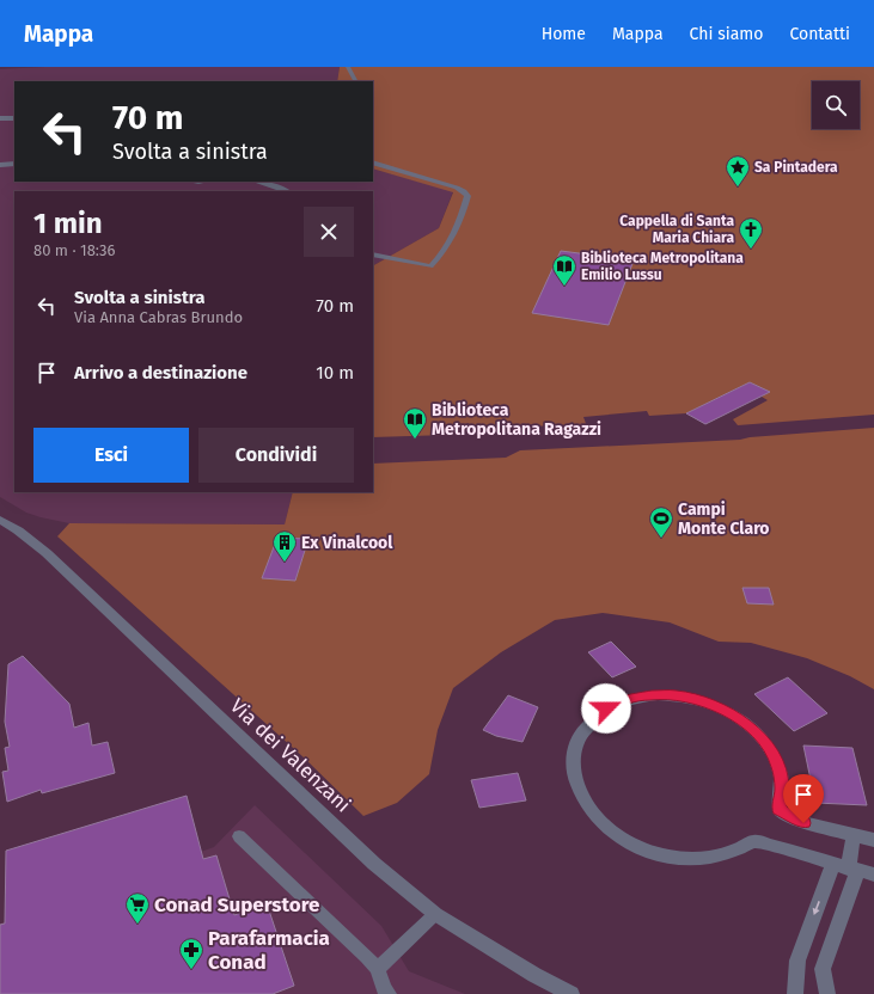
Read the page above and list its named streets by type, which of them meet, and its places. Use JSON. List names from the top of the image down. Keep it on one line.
{"streets":{"street":["Via dei Valenzani"]},"places":{"place":["Sa Pintadera"],"church":["Cappella di Santa Maria Chiara"],"library":["Biblioteca Metropolitana Emilio Lussu","Biblioteca Metropolitana Ragazzi"],"sports":["Campi Monte Claro"],"building":["Ex Vinalcool"],"supermarket":["Conad Superstore"],"pharmacy":["Parafarmacia Conad"]},"page":{"header":"Mappa","nav":["Home","Mappa","Chi siamo","Contatti"],"turn":["70 m","Svolta a sinistra"],"heading":["1 min","80 m · 18:36"],"list":[{"name":"Svolta a sinistra","note":"Via Anna Cabras Brundo","value":"70 m"},{"name":"Arrivo a destinazione","value":"10 m"}],"buttons":["Esci","Condividi"]}}
